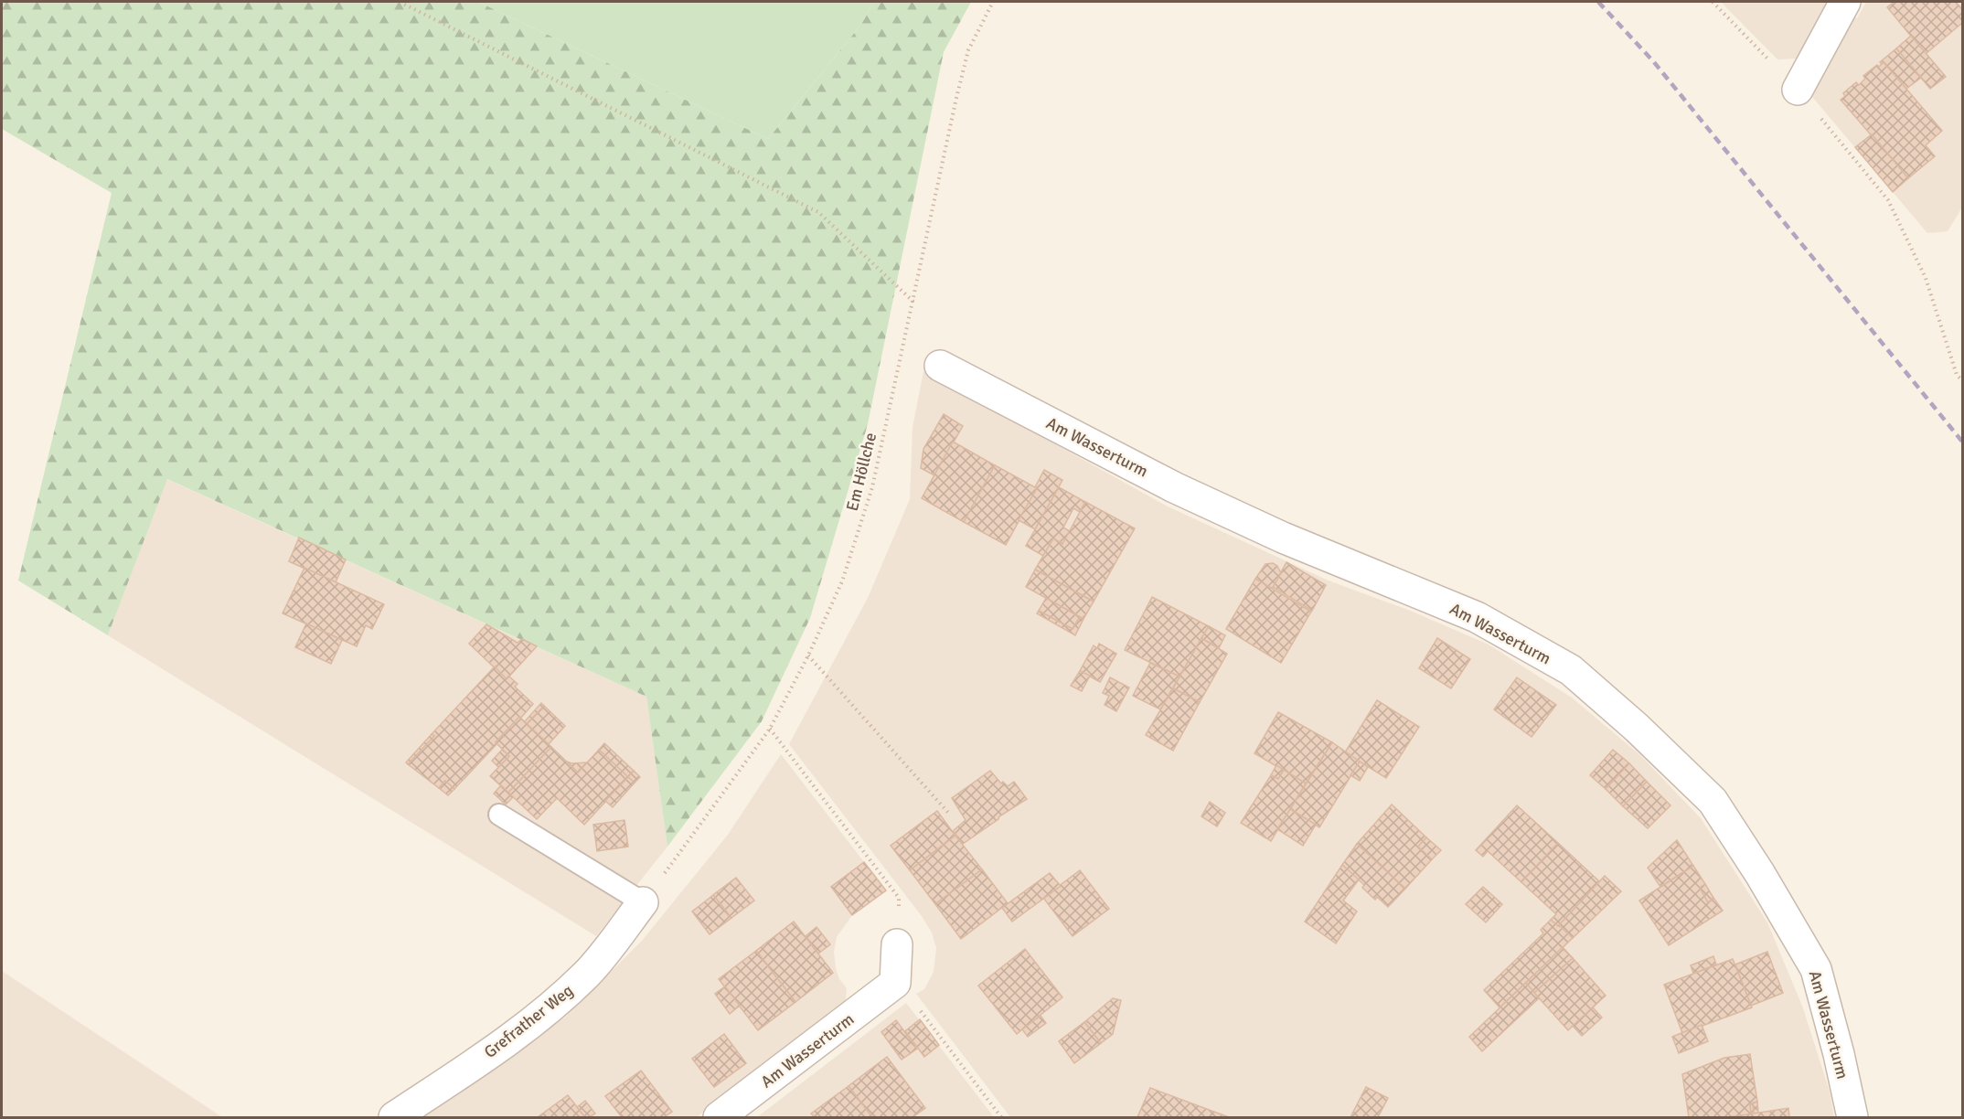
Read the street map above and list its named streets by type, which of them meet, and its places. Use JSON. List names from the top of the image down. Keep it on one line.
{"streets":{"street":["Am Wasserturm","Grefrather Weg"],"path":["Em Höllche"]},"crossings":[["Em Höllche","Grefrather Weg"]]}
